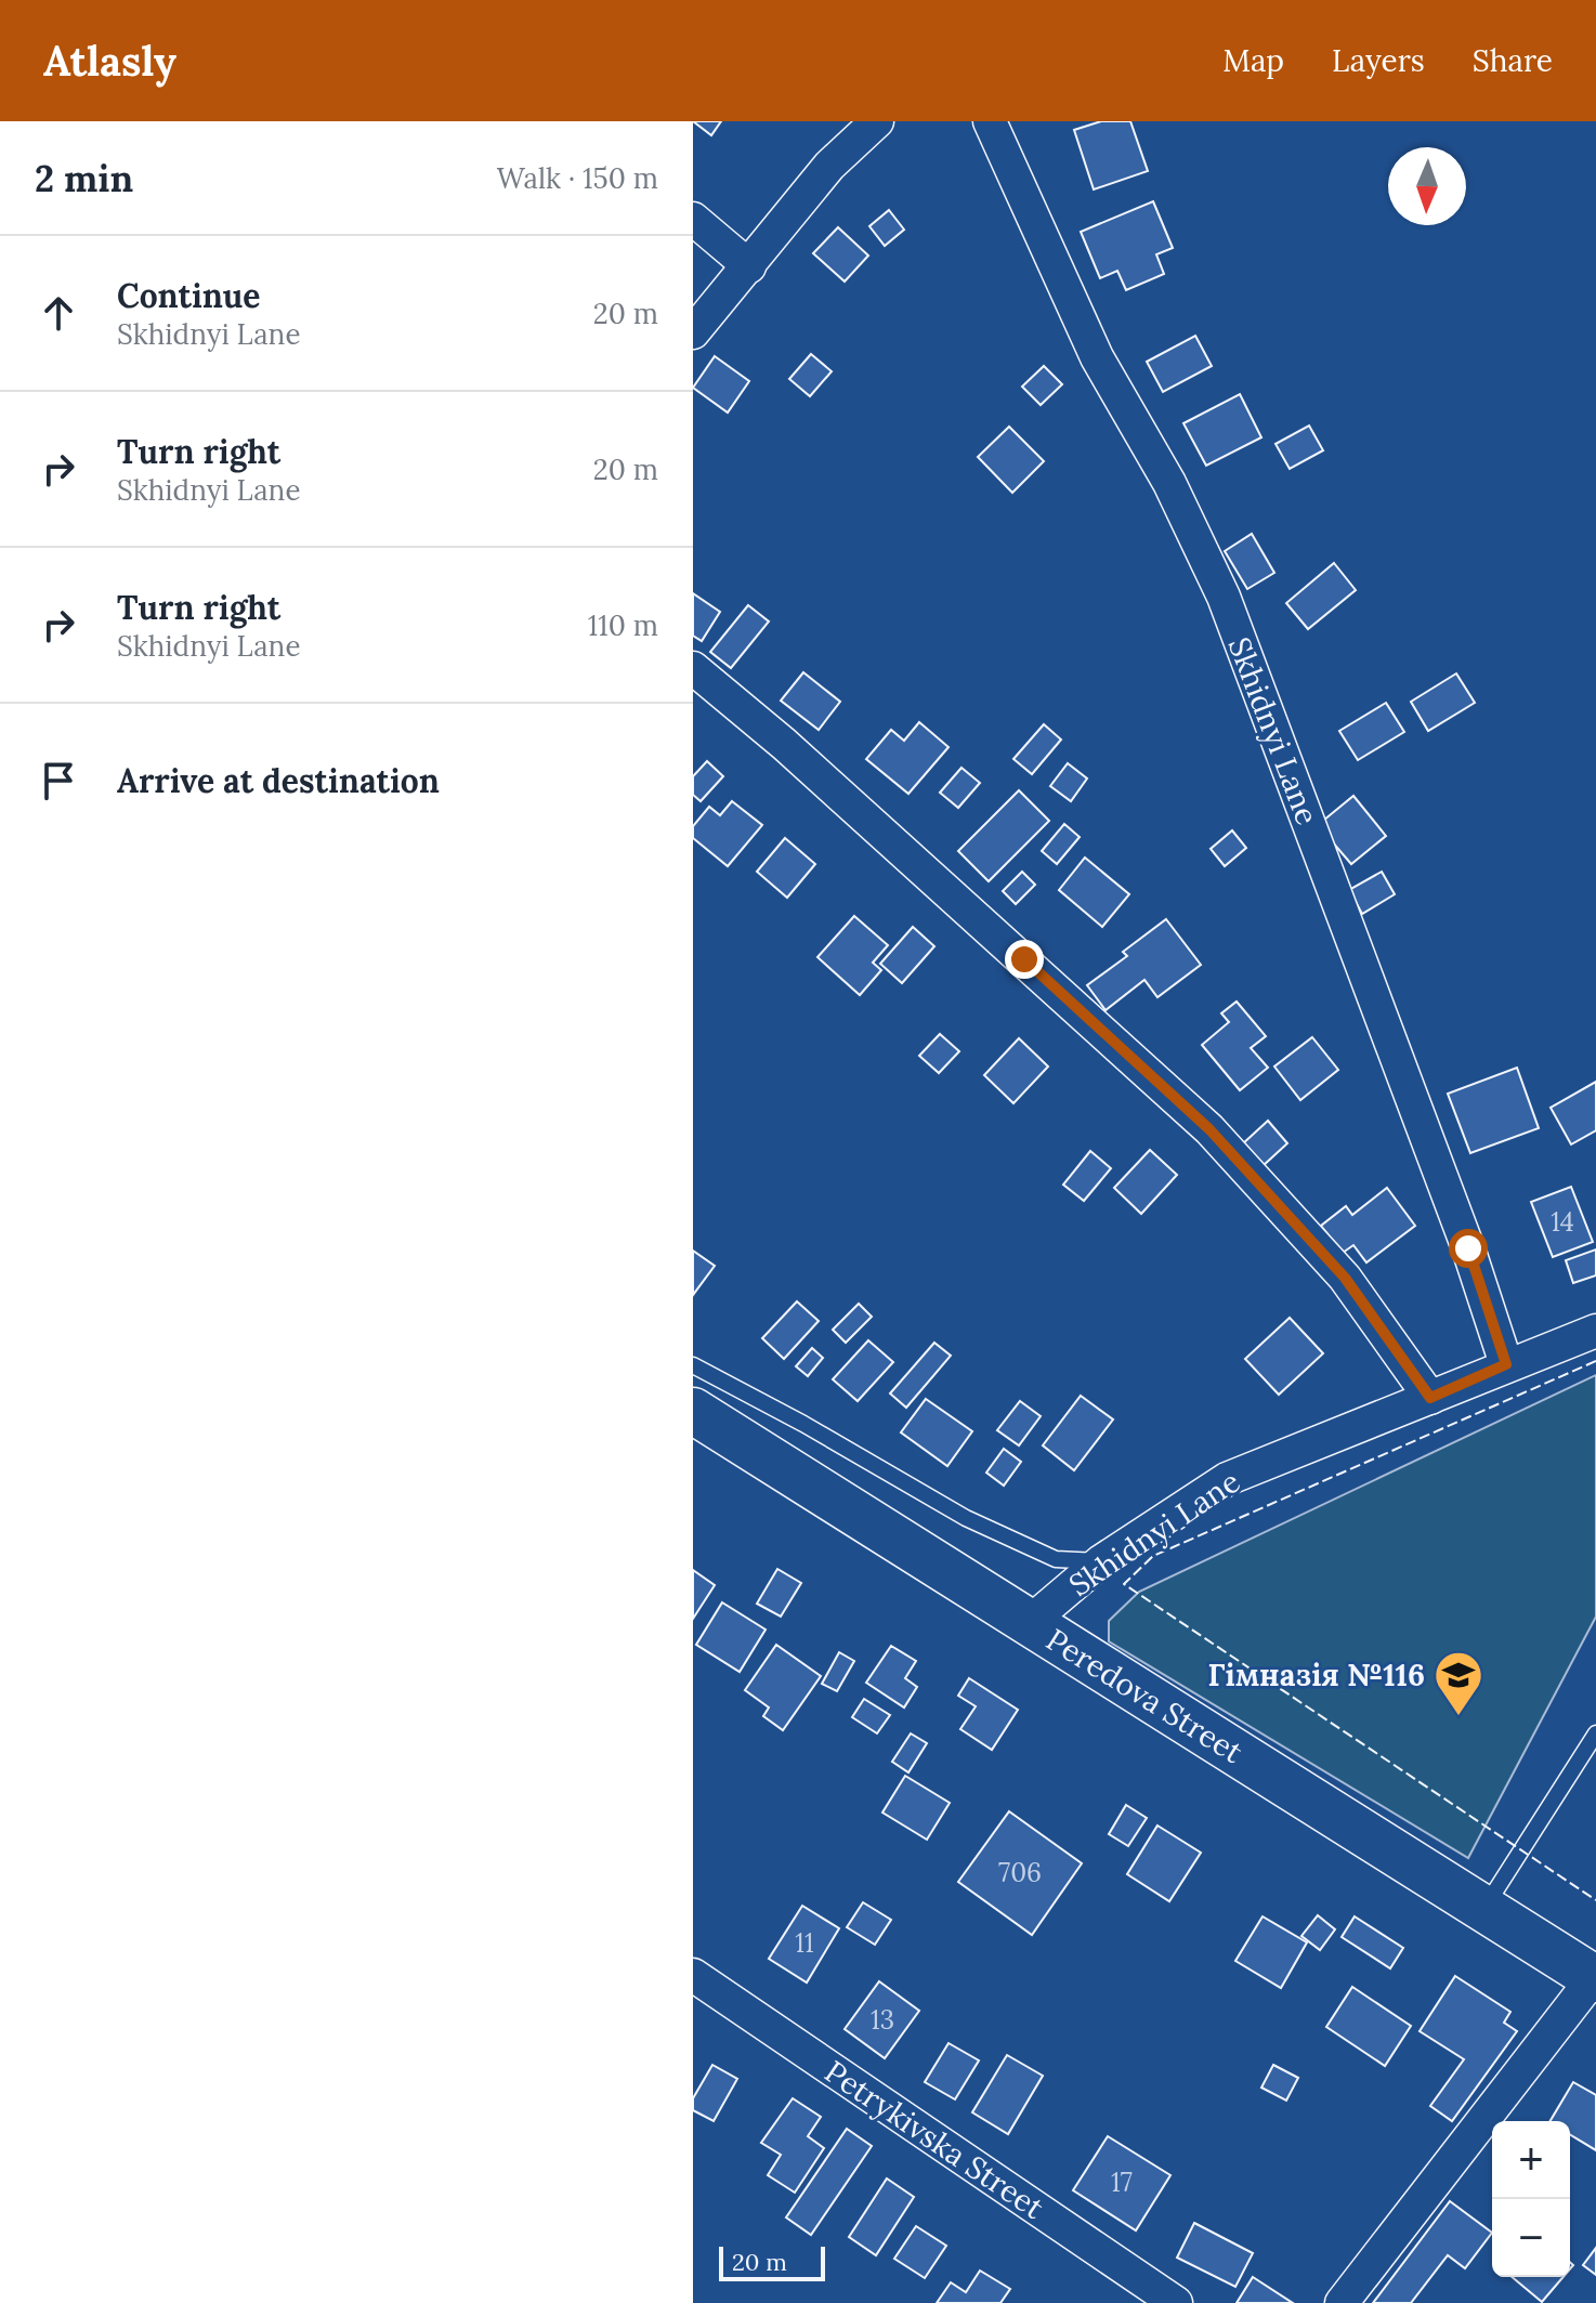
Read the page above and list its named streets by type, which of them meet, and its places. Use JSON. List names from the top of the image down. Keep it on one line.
{"streets":{"street":["Skhidnyi Lane","Peredova Street","Petrykivska Street"]},"crossings":[["Skhidnyi Lane","Peredova Street"]],"places":{"school or university":["Гімназія №116"]},"house_numbers":["14","706","11","13","17"],"scale_bar":"20 m","north":"bottom","page":{"header":"Atlasly","nav":["Map","Layers","Share"],"heading":["2 min","Walk · 150 m"],"list":[["Continue","Skhidnyi Lane","20 m"],["Turn right","Skhidnyi Lane","20 m"],["Turn right","Skhidnyi Lane","110 m"],"Arrive at destination"],"map_buttons":["+","−"],"scale":"20 m"}}
